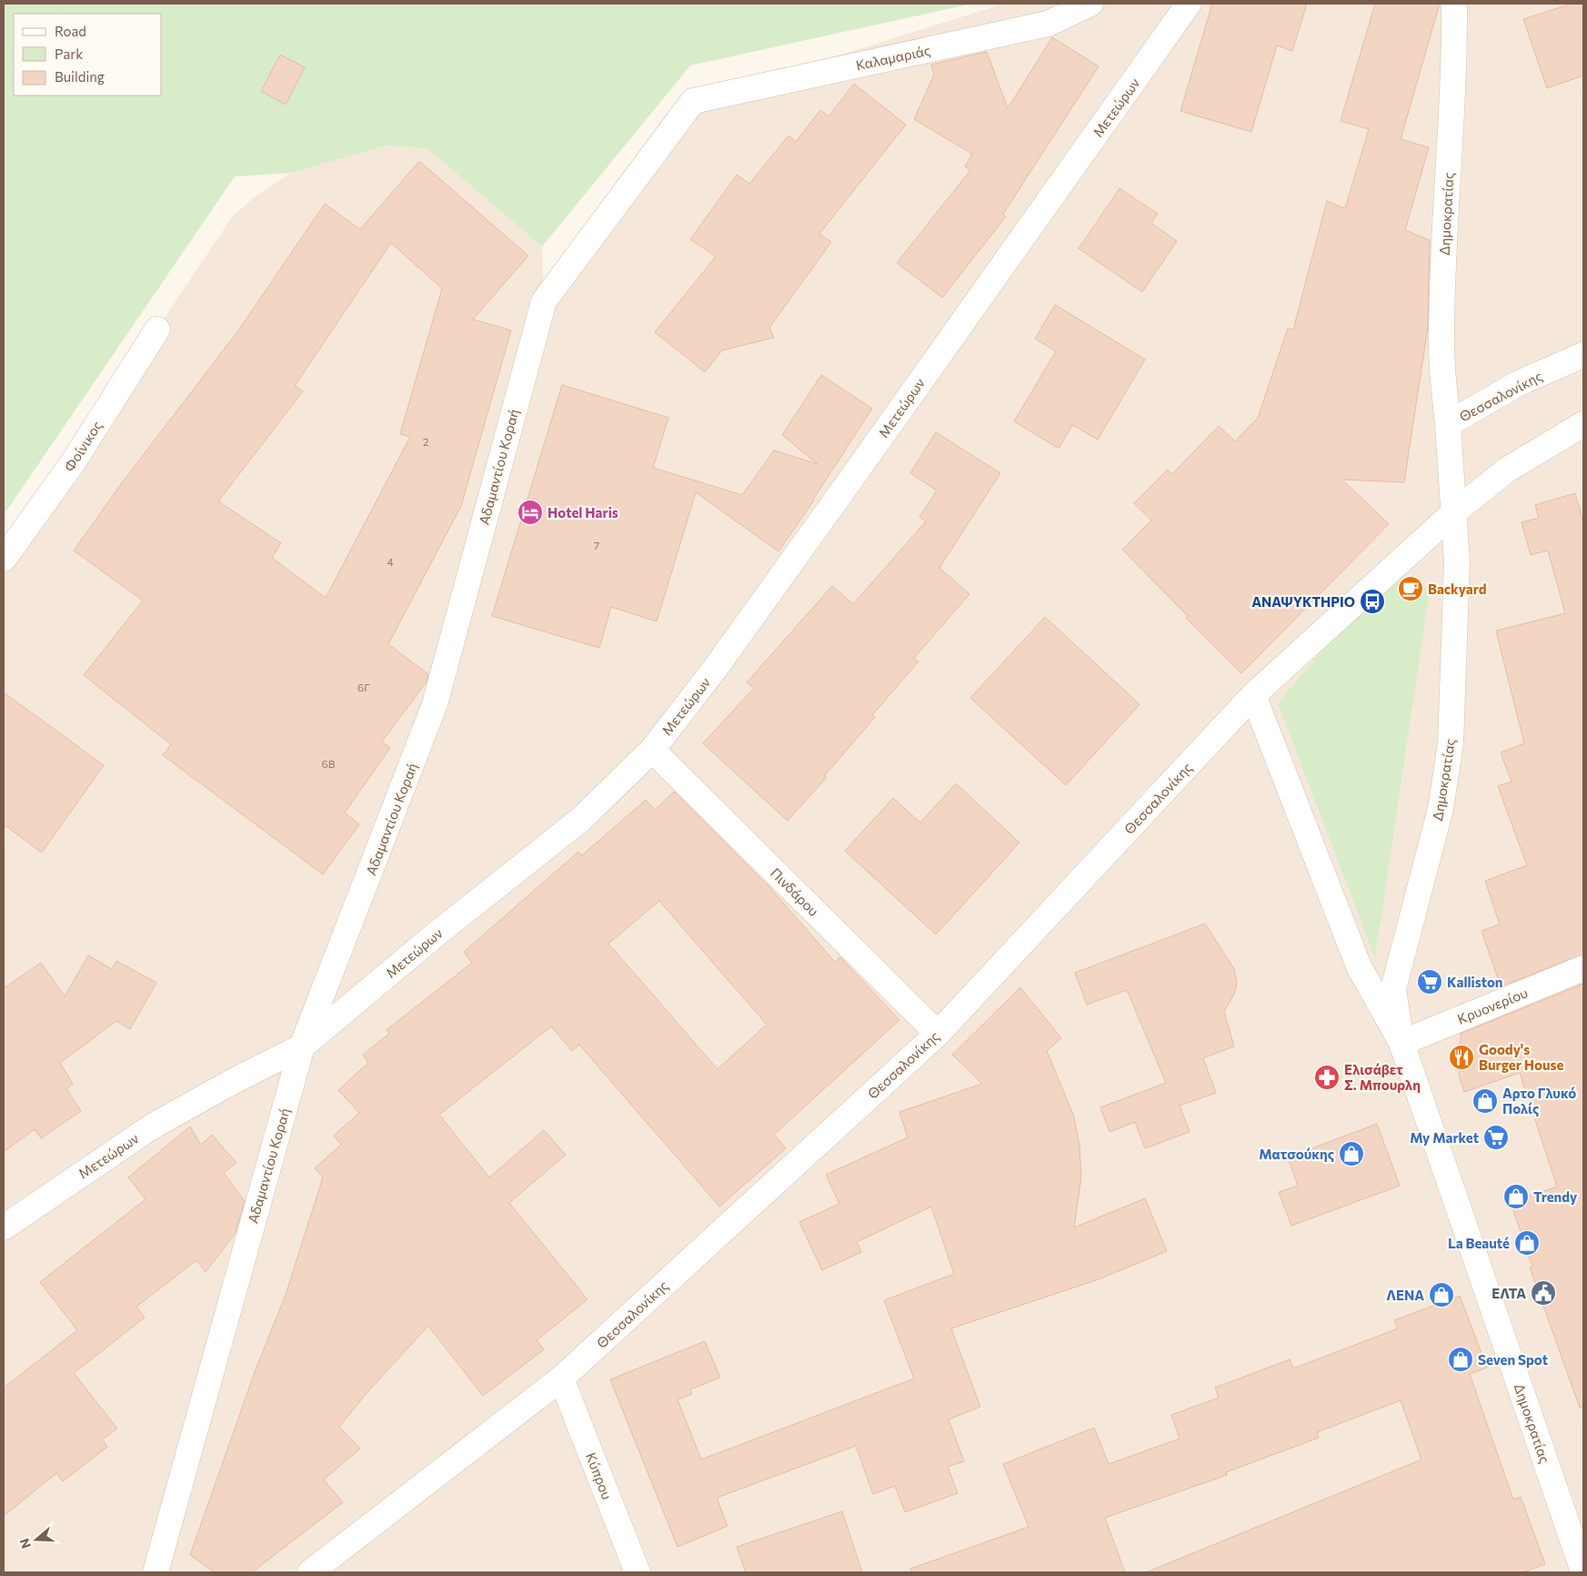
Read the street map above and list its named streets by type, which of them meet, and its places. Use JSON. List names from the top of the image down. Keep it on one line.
{"streets":{"street":["Καλαμαριάς","Μετεώρων","Δημοκρατίας","Θεσσαλονίκης","Φοίνικος","Αδαμαντίου Κοραή","Πινδάρου","Κρυονερίου","Κύπρου"]},"crossings":[["Καλαμαριάς","Αδαμαντίου Κοραή"],["Μετεώρων","Αδαμαντίου Κοραή"],["Μετεώρων","Πινδάρου"],["Δημοκρατίας","Θεσσαλονίκης"],["Δημοκρατίας","Κρυονερίου"],["Θεσσαλονίκης","Πινδάρου"],["Θεσσαλονίκης","Κύπρου"]],"places":{"hotel":["Hotel Haris"],"cafe":["Backyard"],"bus stop":["ΑΝΑΨΥΚΤΗΡΙΟ"],"supermarket":["Kalliston","My Market"],"restaurant":["Goody's Burger House"],"pharmacy":["Ελισάβετ Σ. Μπουρλη"],"shop":["Αρτο Γλυκό Πολίς","Ματσούκης","Trendy","La Beauté","ΛΕΝΑ","Seven Spot"],"public building":["ΕΛΤΑ"]},"house_numbers":["2","7","4","6Γ","6Β"],"legend":["Road","Park","Building"],"north":"left"}
